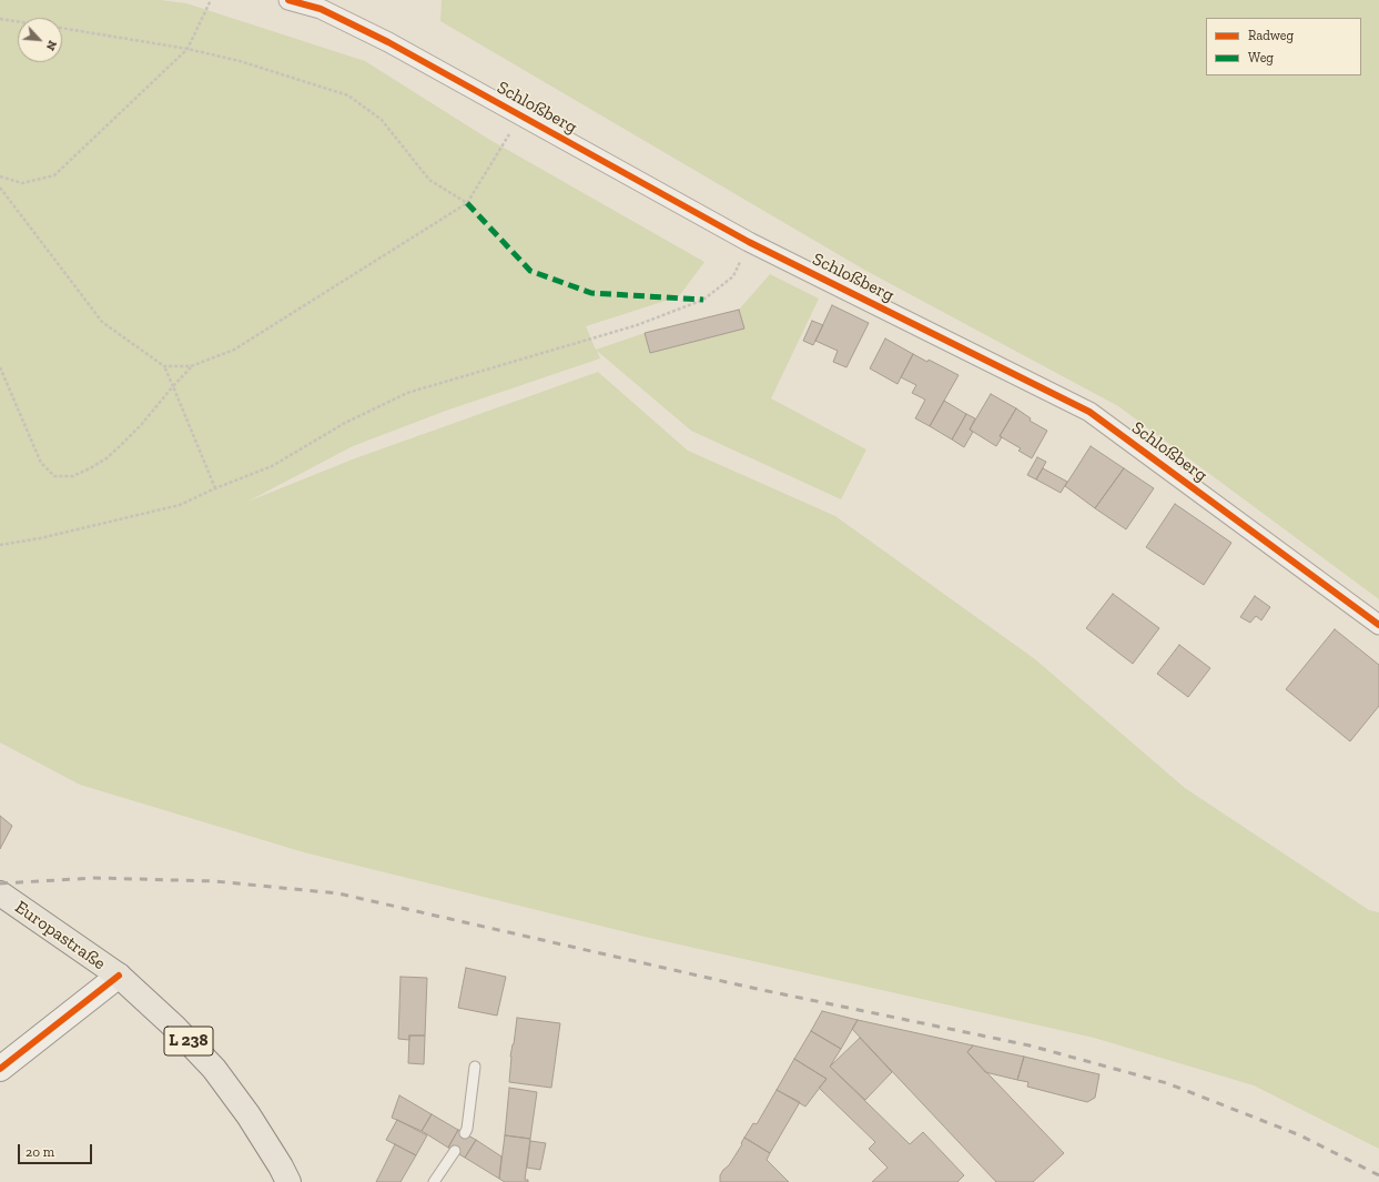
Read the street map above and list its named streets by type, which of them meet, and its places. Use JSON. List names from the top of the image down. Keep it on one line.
{"streets":{"main road":["Europastraße","L 238"],"street":["Schloßberg"]},"legend":["Radweg","Weg"],"scale_bar":"20 m","north":"bottom right"}
